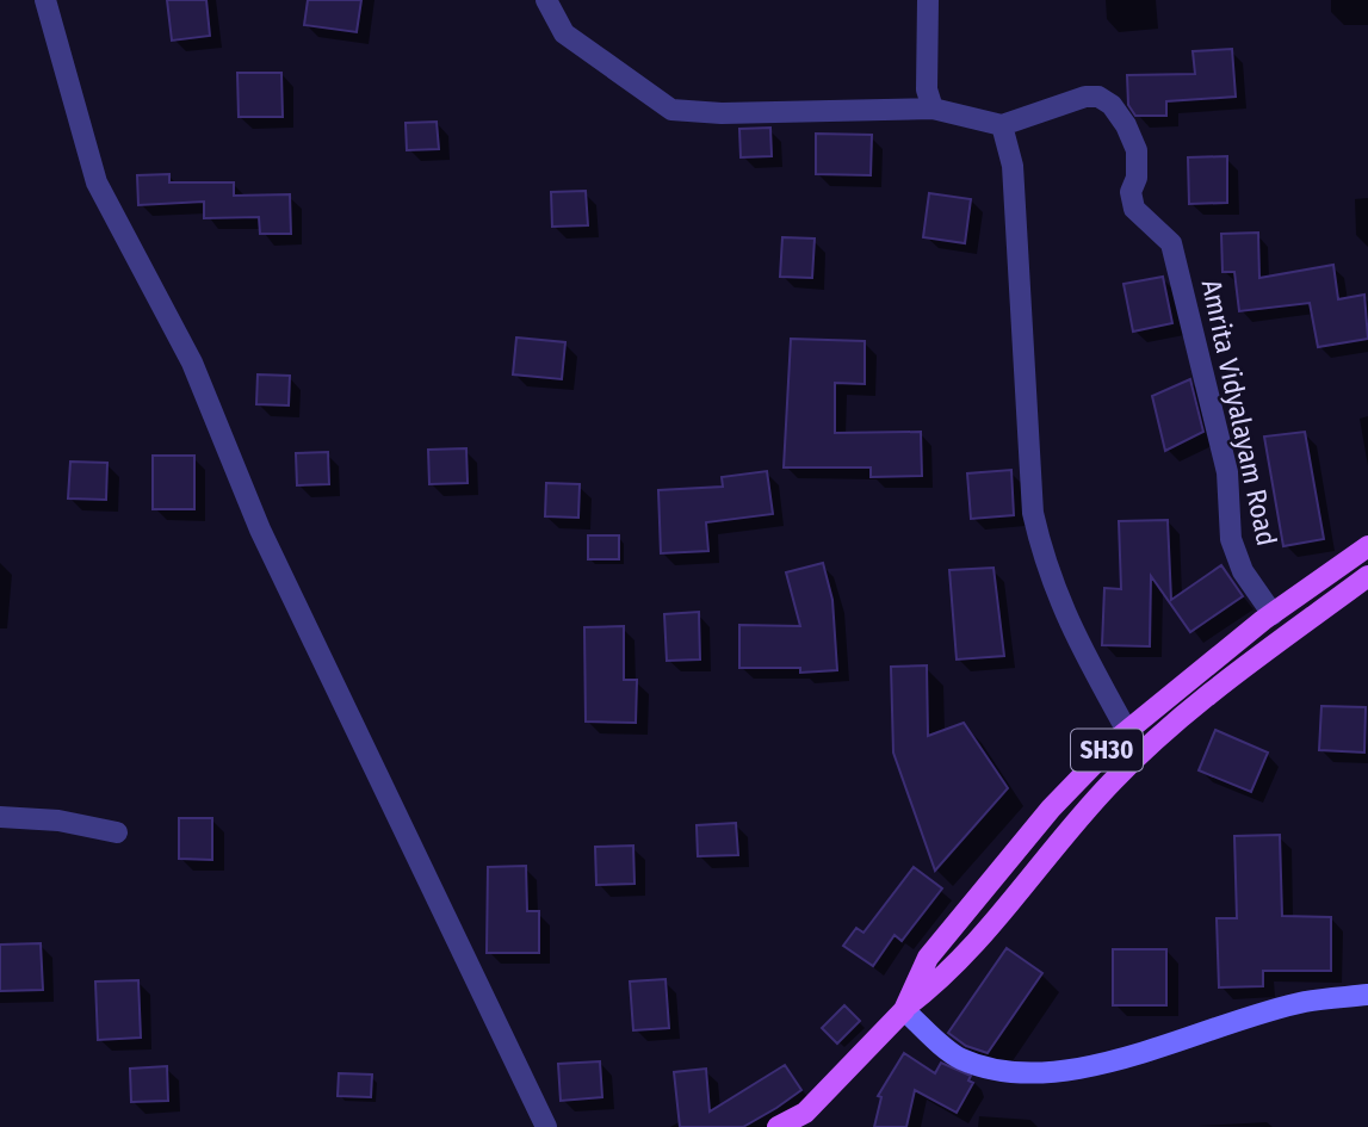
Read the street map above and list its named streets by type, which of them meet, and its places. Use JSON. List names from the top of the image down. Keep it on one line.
{"streets":{"main road":["SH30"],"street":["Amrita Vidyalayam Road"]},"crossings":[["Amrita Vidyalayam Road","SH30"]]}
